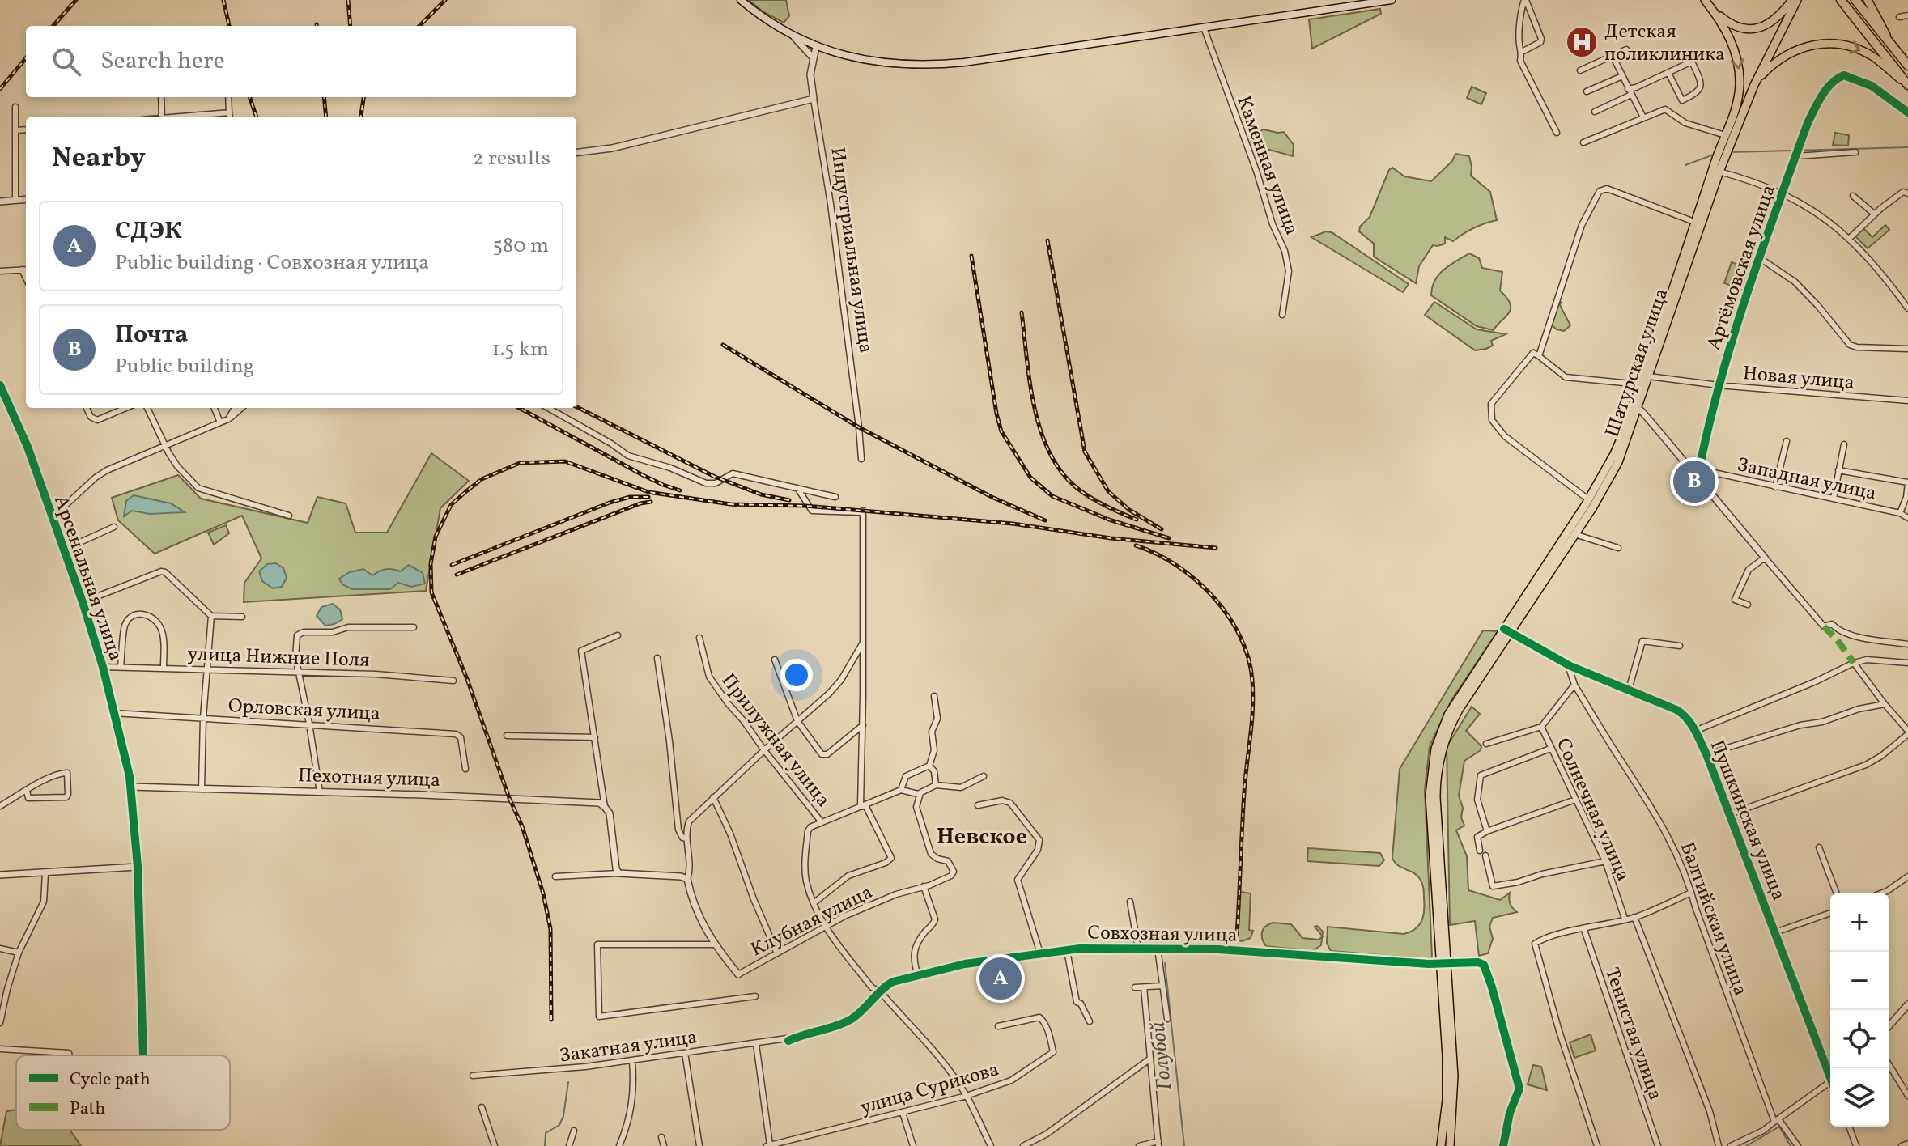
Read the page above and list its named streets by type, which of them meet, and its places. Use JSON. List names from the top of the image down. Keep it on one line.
{"streets":{"main road":["Шатурская улица"],"street":["Каменная улица","Индустриальная улица","Артёмовская улица","Новая улица","Западная улица","Арсенальная улица","улица Нижние Поля","Орловская улица","Прилужная улица","Пехотная улица","Солнечная улица","Пушкинская улица","Балтийская улица","Клубная улица","Совхозная улица","Тенистая улица","Закатная улица","улица Сурикова"]},"crossings":[["Артёмовская улица","Новая улица"],["Артёмовская улица","Западная улица"],["Шатурская улица","Новая улица"],["Шатурская улица","Пушкинская улица"],["Арсенальная улица","улица Нижние Поля"],["Арсенальная улица","Орловская улица"],["Арсенальная улица","Пехотная улица"],["Солнечная улица","Балтийская улица"],["Пушкинская улица","Балтийская улица"],["Совхозная улица","Закатная улица"]],"districts":["Невское"],"water":["Голубой"],"places":{"hospital":["Детская поликлиника"]},"legend":["Cycle path","Path"],"page":{"search":"Search here","heading":["Nearby","2 results"],"list":[{"mark":"A","name":"СДЭК","note":"Public building · Совхозная улица","value":"580 m"},{"mark":"B","name":"Почта","note":"Public building","value":"1.5 km"}],"pins":["B","A"],"map_buttons":["+","−"]}}
